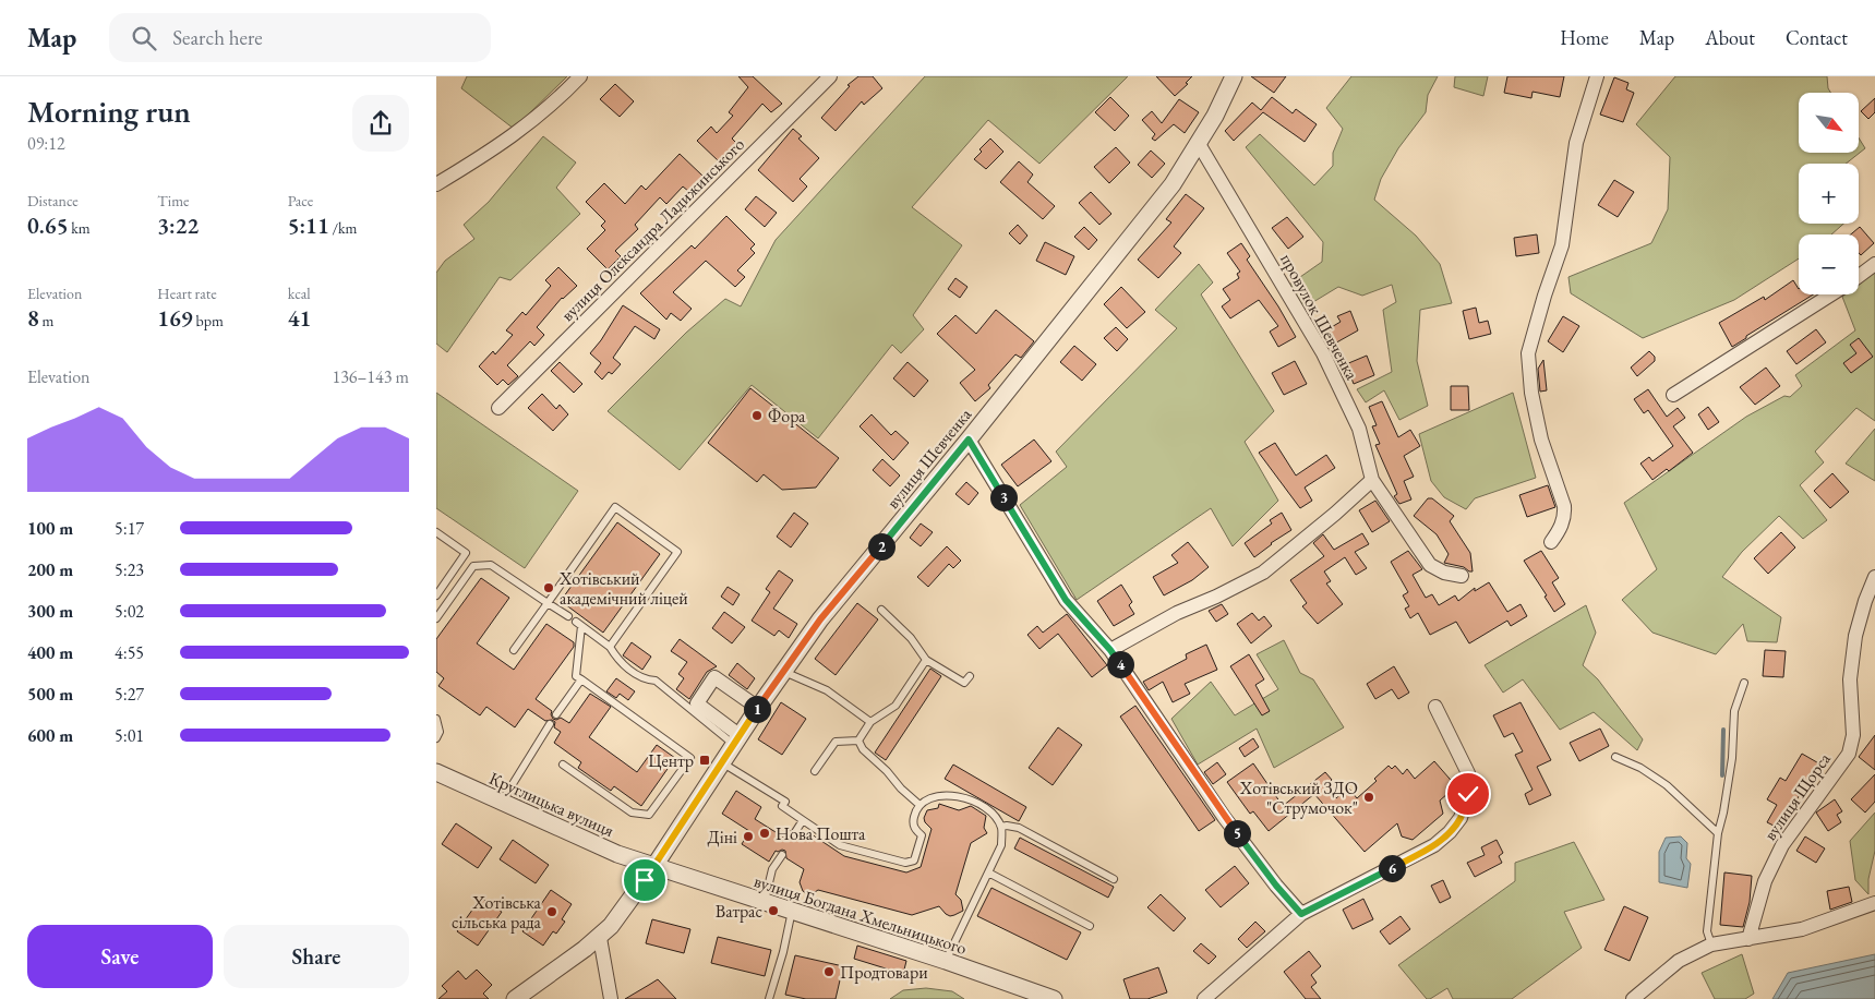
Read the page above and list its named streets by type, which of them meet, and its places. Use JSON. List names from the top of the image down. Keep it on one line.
{"streets":{"street":["вулиця Олександра Ладижинського","провулок Шевченка","вулиця Шевченка","вулиця Щорса","Круглицька вулиця","вулиця Богдана Хмельницького"]},"crossings":[["провулок Шевченка","вулиця Шевченка"],["вулиця Шевченка","Круглицька вулиця"],["вулиця Шевченка","вулиця Богдана Хмельницького"],["Круглицька вулиця","вулиця Богдана Хмельницького"]],"places":{"other":["Фора","Хотівський академічний ліцей","Хотівський ЗДО \"Струмочок\"","Нова Пошта","Діні","Ватрас","Хотівська сільська рада","Продтовари"],"transit":["Центр"]},"north":"bottom right","page":{"header":"Map","search":"Search here","nav":["Home","Map","About","Contact"],"heading":["Morning run","09:12"],"map_buttons":["+","−"],"stats":[["Distance","0.65 km"],["Time","3:22"],["Pace","5:11 /km"],["Elevation","8 m"],["Heart rate","169 bpm"],["kcal","41"]],"chart":["Elevation","136–143 m"],"pins":["3","2","4","1","5","6"],"list":[{"name":"100 m","note":"5:17"},{"name":"200 m","note":"5:23"},{"name":"300 m","note":"5:02"},{"name":"400 m","note":"4:55"},{"name":"500 m","note":"5:27"},{"name":"600 m","note":"5:01"}],"buttons":["Save","Share"]}}
